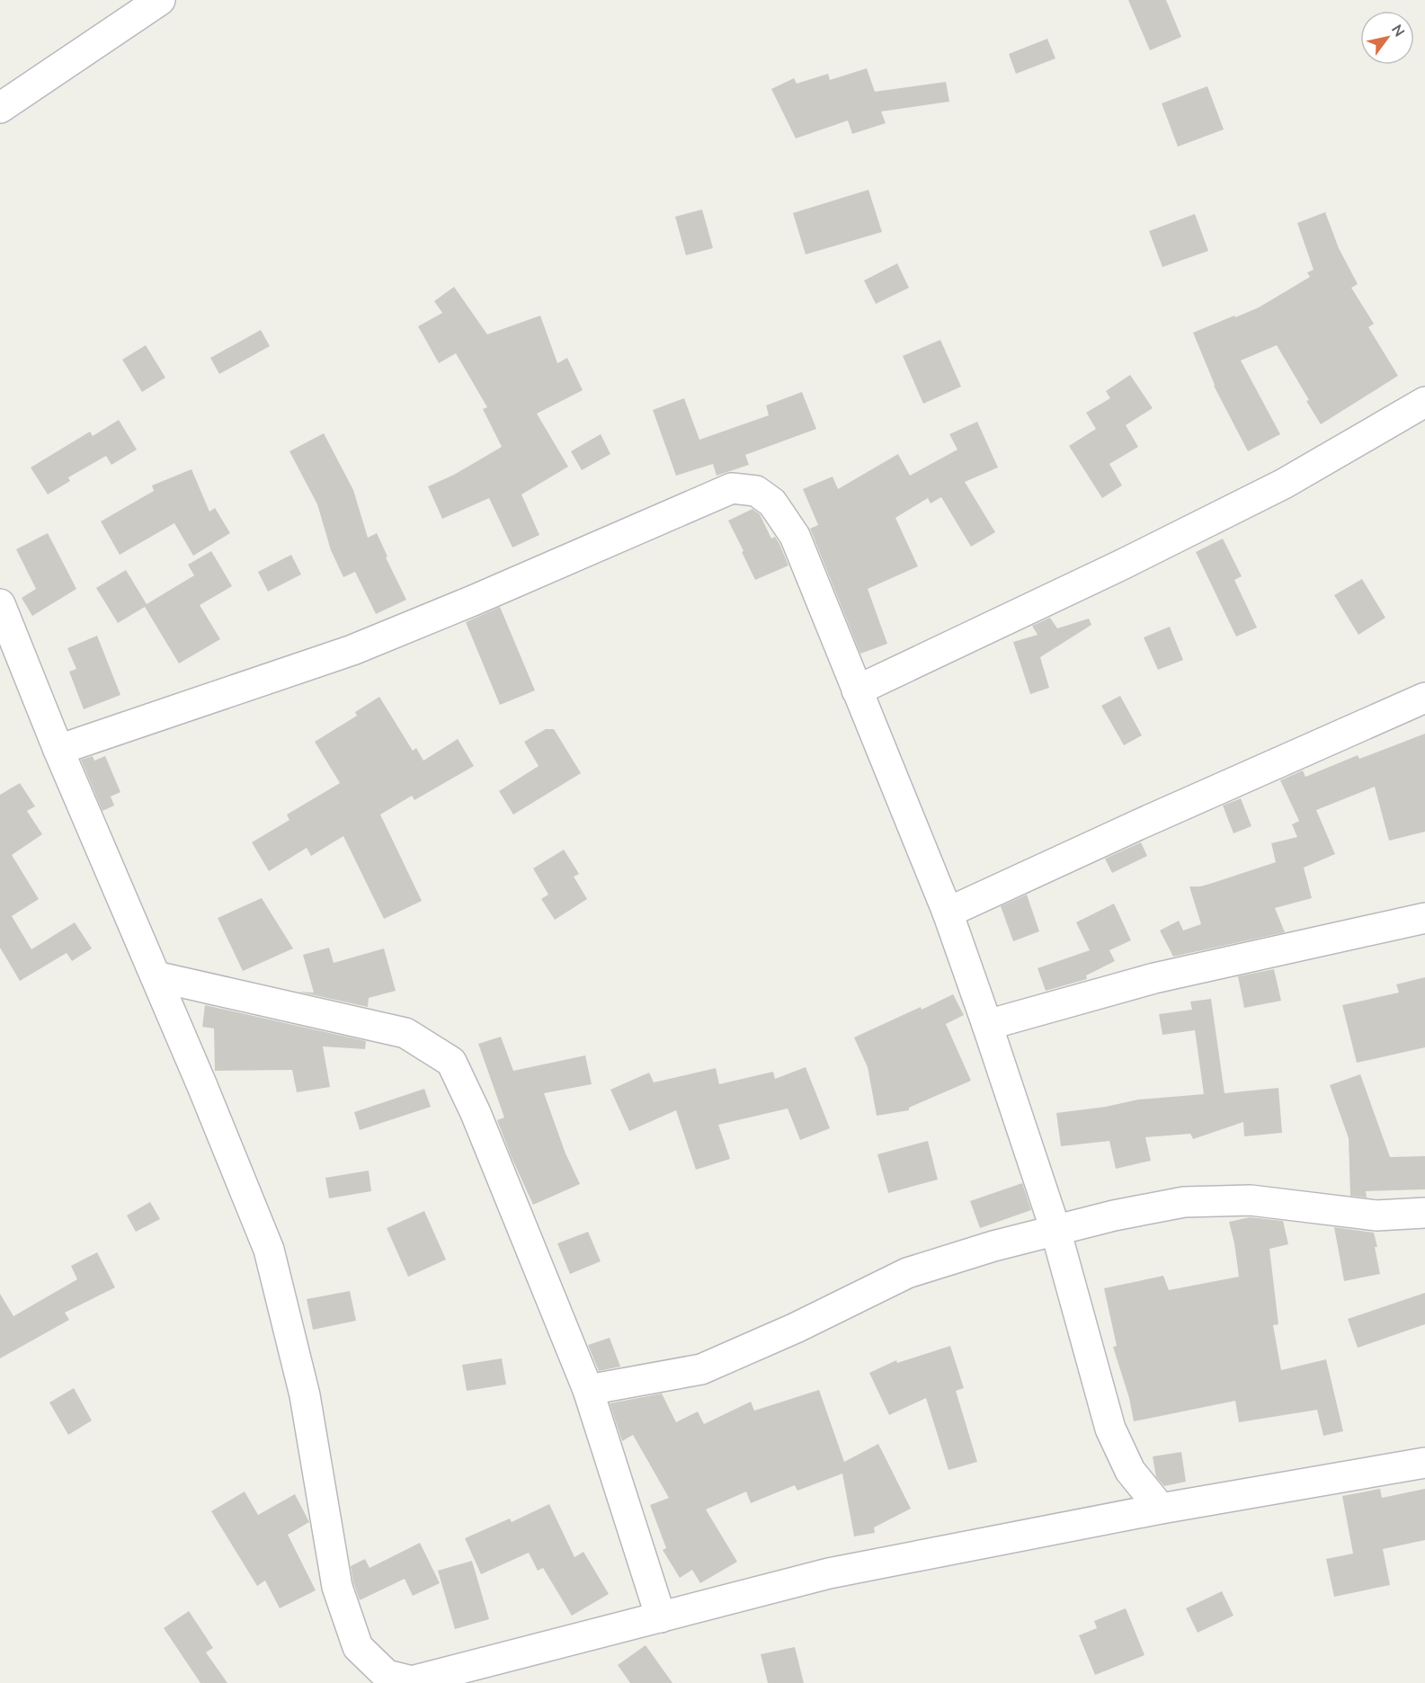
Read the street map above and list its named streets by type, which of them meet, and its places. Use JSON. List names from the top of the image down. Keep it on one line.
{"north":"top right"}
